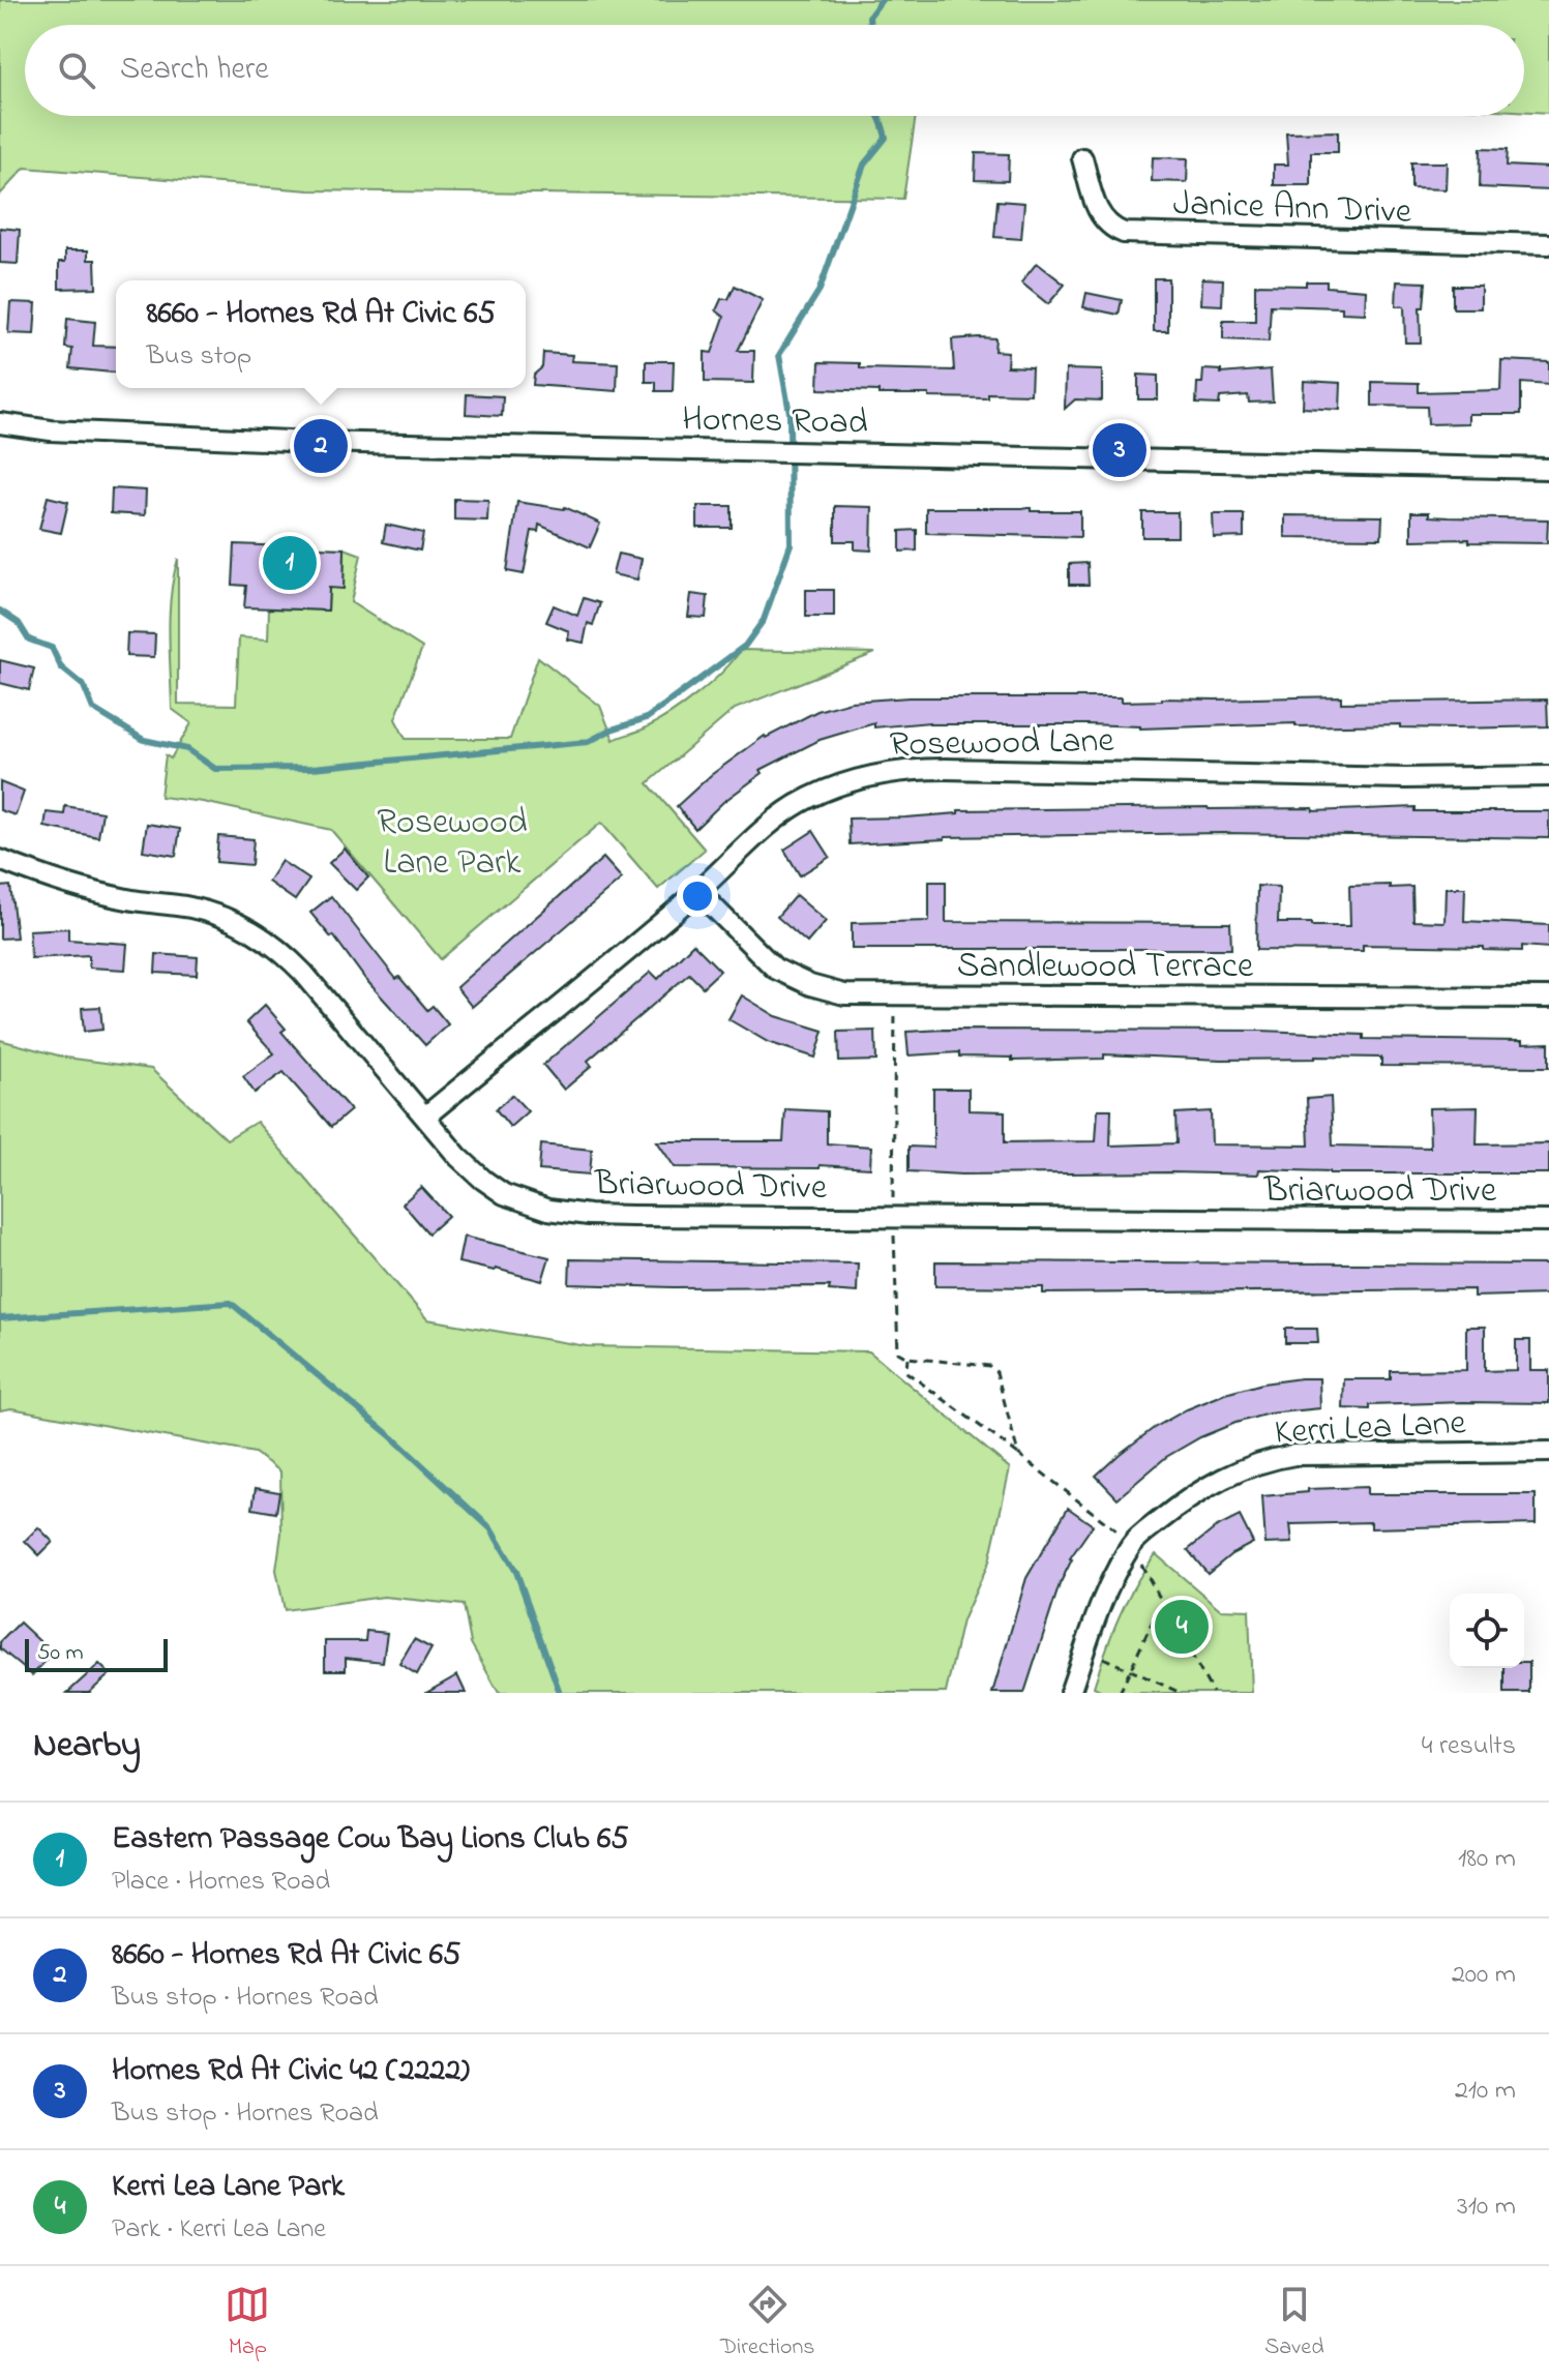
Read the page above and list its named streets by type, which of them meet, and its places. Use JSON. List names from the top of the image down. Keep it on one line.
{"streets":{"street":["Janice Ann Drive","Hornes Road","Rosewood Lane","Sandlewood Terrace","Briarwood Drive","Kerri Lea Lane"]},"crossings":[["Rosewood Lane","Sandlewood Terrace"],["Rosewood Lane","Briarwood Drive"]],"parks":["Rosewood Lane Park"],"scale_bar":"50 m","page":{"search":"Search here","popup":["8660 - Hornes Rd At Civic 65","Bus stop"],"pins":["2","3","1","4"],"scale":"50 m","heading":["Nearby","4 results"],"list":[{"mark":"1","name":"Eastern Passage Cow Bay Lions Club 65","note":"Place · Hornes Road","value":"180 m"},{"mark":"2","name":"8660 - Hornes Rd At Civic 65","note":"Bus stop · Hornes Road","value":"200 m"},{"mark":"3","name":"Hornes Rd At Civic 42 (2222)","note":"Bus stop · Hornes Road","value":"210 m"},{"mark":"4","name":"Kerri Lea Lane Park","note":"Park · Kerri Lea Lane","value":"310 m"}],"nav":["Map","Directions","Saved"]}}
